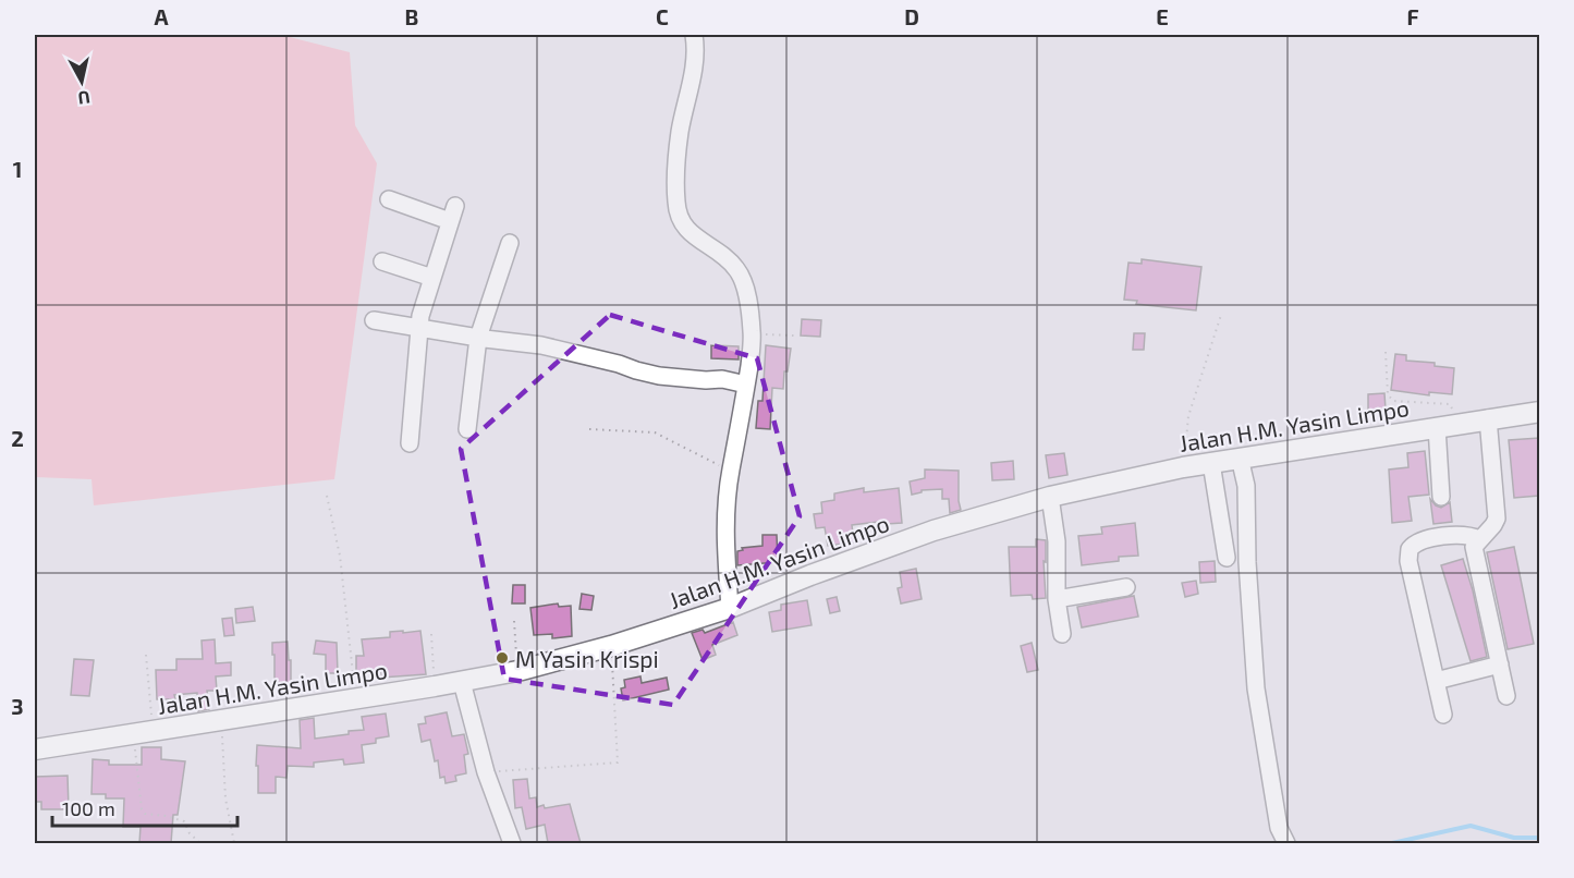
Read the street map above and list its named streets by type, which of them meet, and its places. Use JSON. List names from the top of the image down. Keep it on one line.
{"streets":{"main road":["Jalan H.M. Yasin Limpo"]},"places":["M Yasin Krispi"],"scale_bar":"100 m","north":"bottom","grid":{"columns":["A","B","C","D","E","F"],"rows":["1","2","3"]}}
